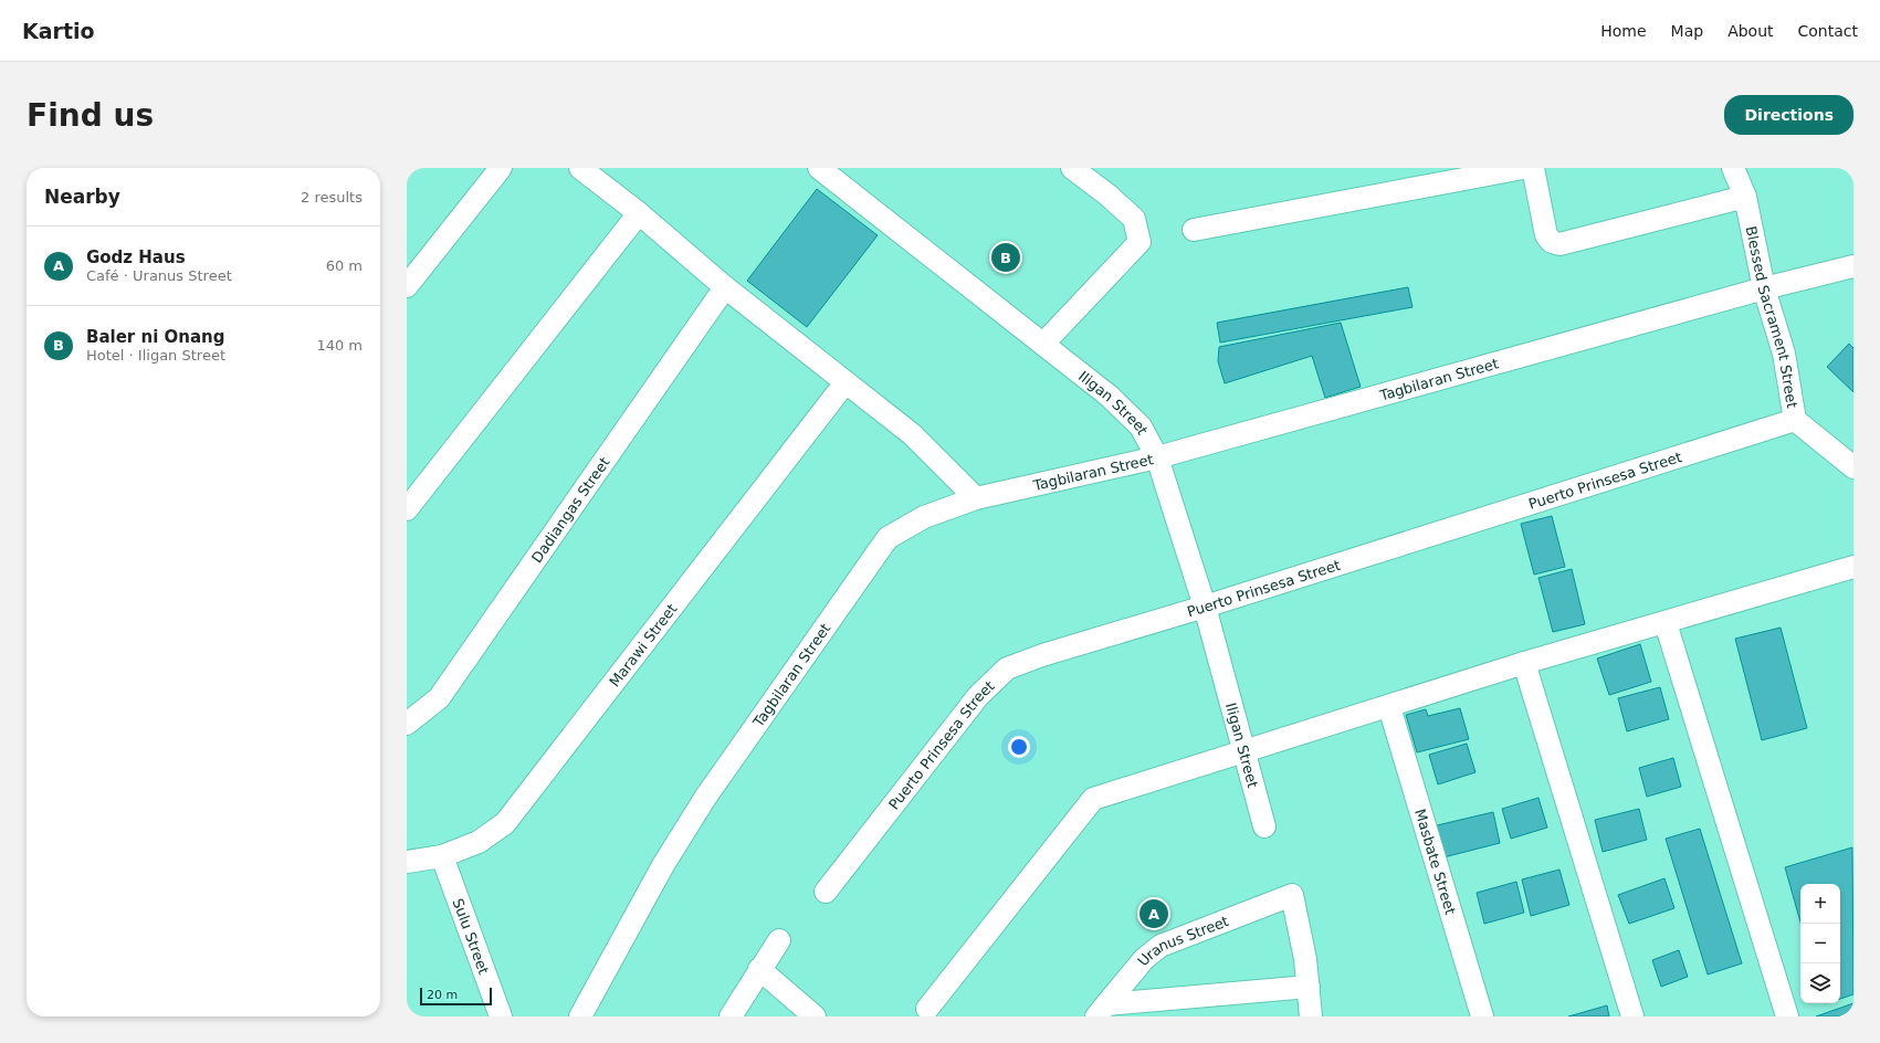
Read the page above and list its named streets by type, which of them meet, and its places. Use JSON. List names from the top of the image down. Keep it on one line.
{"streets":{"street":["Blessed Sacrament Street","Tagbilaran Street","Iligan Street","Puerto Prinsesa Street","Dadiangas Street","Marawi Street","Masbate Street","Sulu Street","Uranus Street"]},"crossings":[["Blessed Sacrament Street","Tagbilaran Street"],["Blessed Sacrament Street","Puerto Prinsesa Street"],["Tagbilaran Street","Iligan Street"],["Iligan Street","Puerto Prinsesa Street"],["Marawi Street","Sulu Street"]],"scale_bar":"20 m","page":{"header":"Kartio","nav":["Home","Map","About","Contact"],"buttons":"Directions","title":"Find us","heading":["Nearby","2 results"],"list":[{"mark":"A","name":"Godz Haus","note":"Café · Uranus Street","value":"60 m"},{"mark":"B","name":"Baler ni Onang","note":"Hotel · Iligan Street","value":"140 m"}],"pins":["B","A"],"map_buttons":["+","−"],"scale":"20 m"}}
